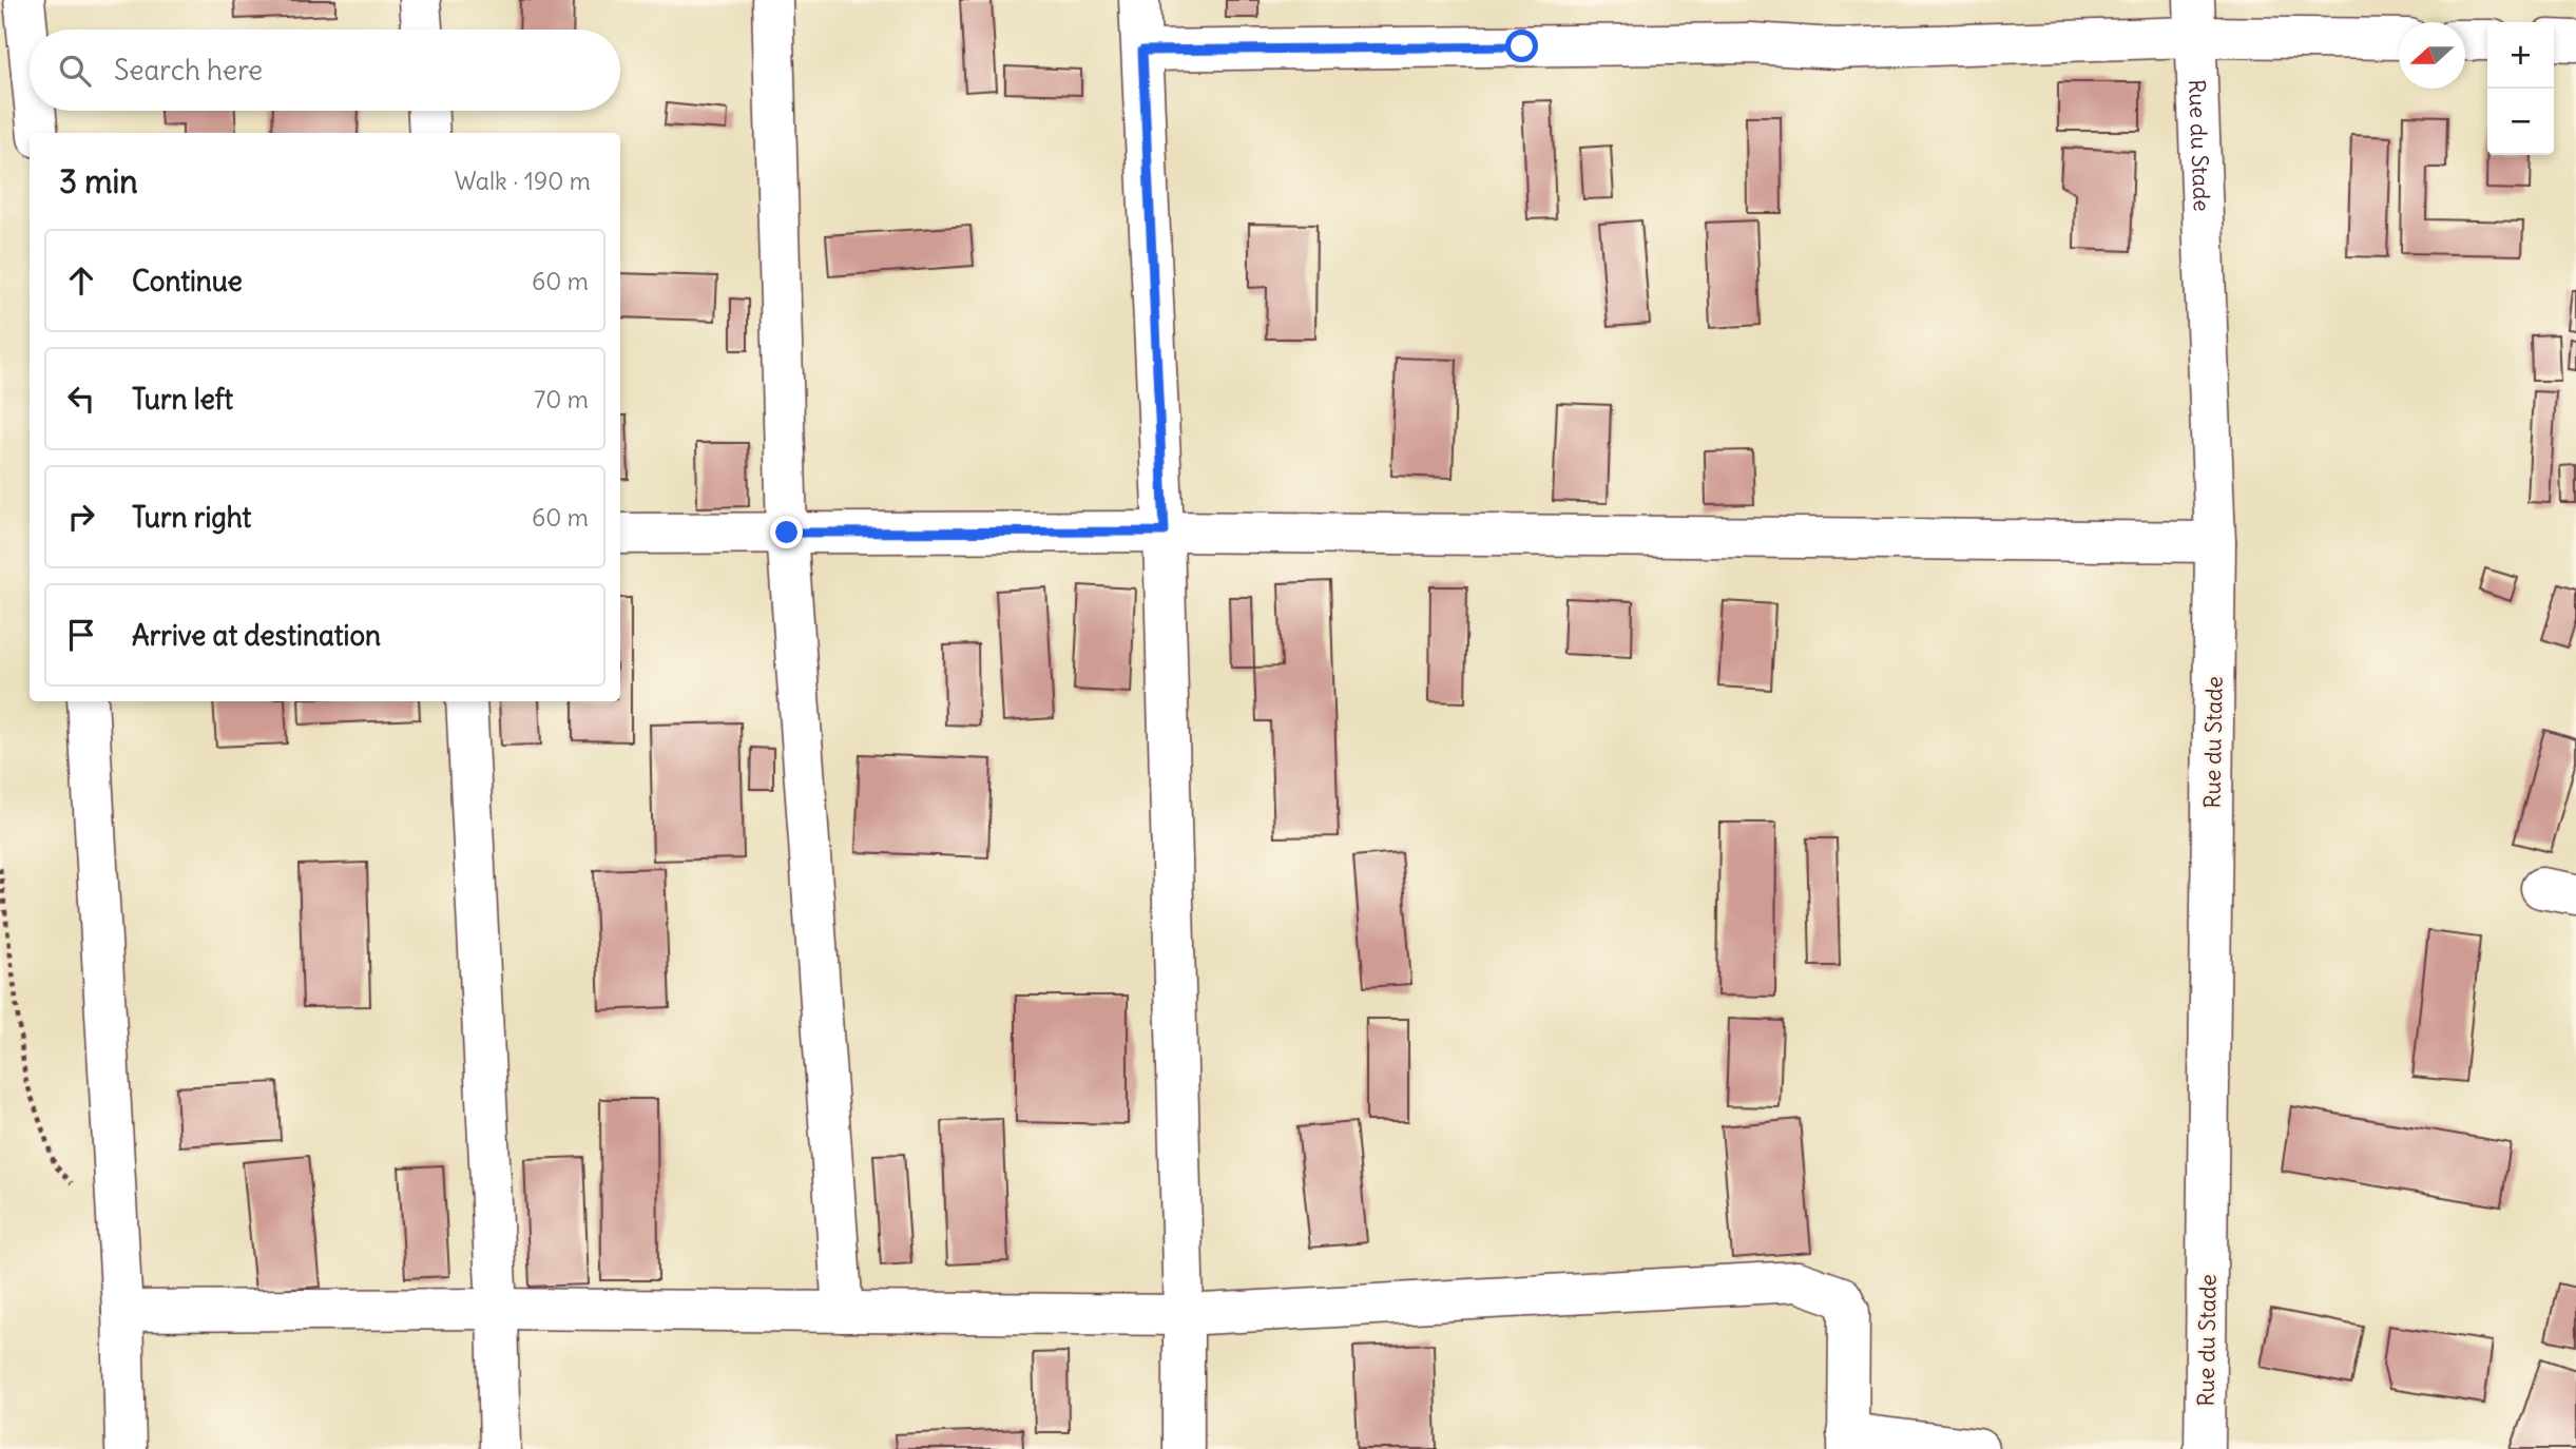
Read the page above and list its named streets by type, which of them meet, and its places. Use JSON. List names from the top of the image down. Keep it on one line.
{"streets":{"street":["Rue du Stade"]},"north":"left","page":{"map_buttons":["+","−"],"search":"Search here","heading":["3 min","Walk · 190 m"],"list":[["Continue","60 m"],["Turn left","70 m"],["Turn right","60 m"],"Arrive at destination"]}}
